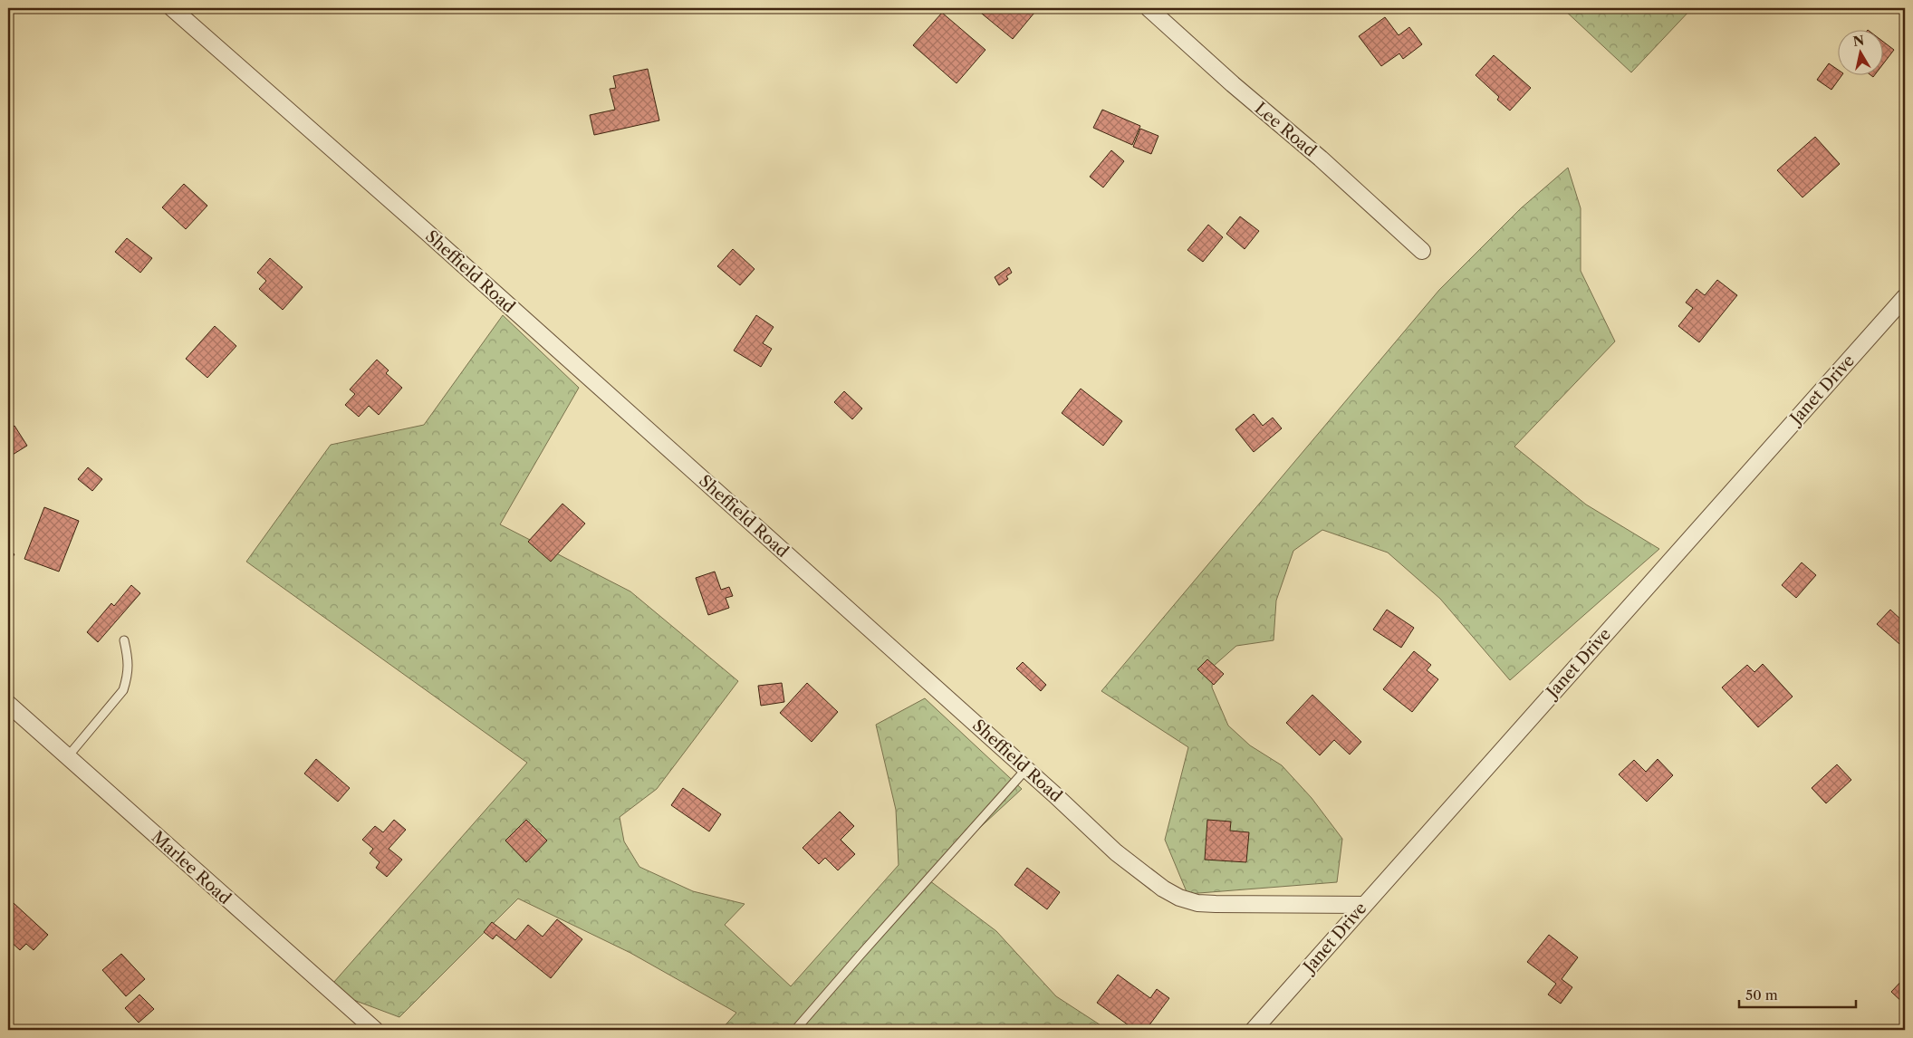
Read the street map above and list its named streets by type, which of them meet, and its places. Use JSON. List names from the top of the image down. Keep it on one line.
{"streets":{"street":["Lee Road","Sheffield Road","Janet Drive","Marlee Road"]},"crossings":[["Sheffield Road","Janet Drive"]],"scale_bar":"50 m","north":"top"}
